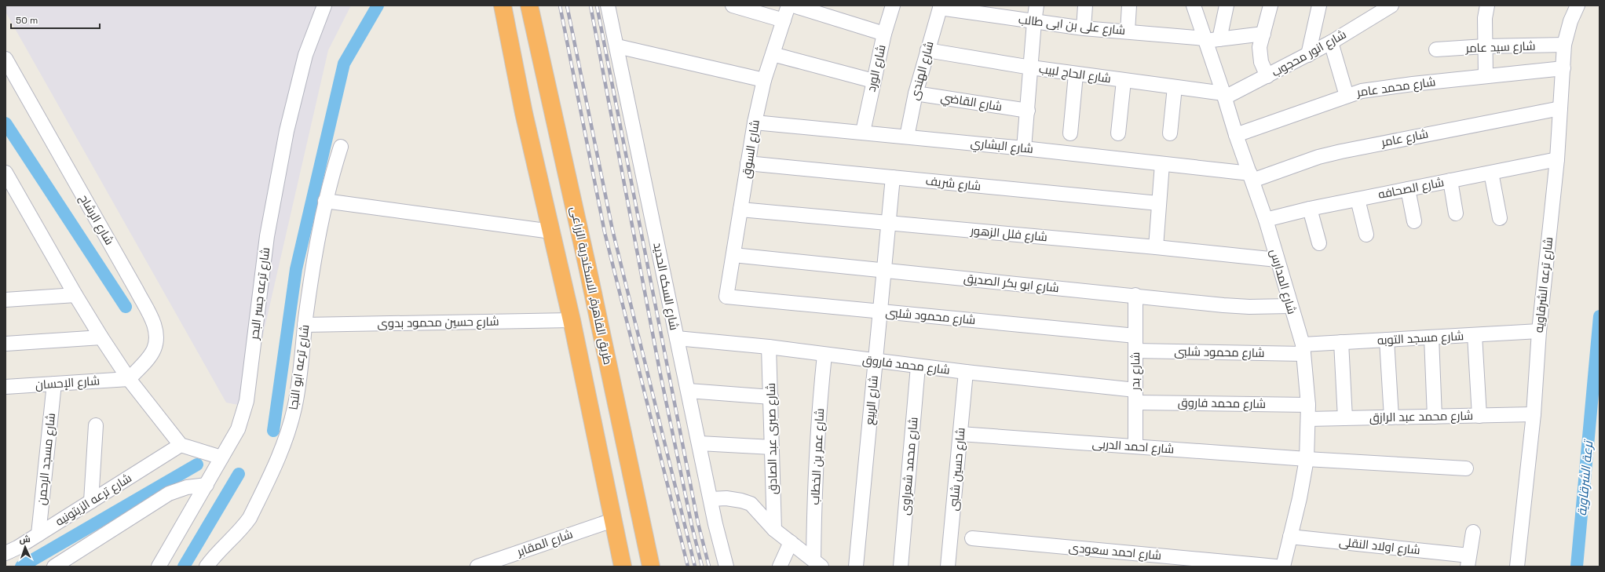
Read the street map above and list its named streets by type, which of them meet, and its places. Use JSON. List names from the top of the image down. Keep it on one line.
{"streets":{"highway":["طريق القاهرة, الاسكندرية الزراعى"],"street":["شارع على بن ابى طالب","شارع سيد عامر","شارع انور محجوب","شارع الورد","شارع الهندى","شارع الحاج لبيب","شارع محمد عامر","شارع القاضي","شارع عامر","شارع البشاري","شارع السوق","شارع شريف","شارع الصحافه","شارع الرشاح","شارع فلل الزهور","شارع المدارس","شارع ابو بكر الصديق","شارع ترعه الشرقاويه","شارع السكه الحديد","شارع ترعه جسر البحر","شارع محمود شلبى","شارع حسين محمود بدوى","شارع مسجد التوبه","شارع محمد فاروق","شارع ترعه ابو النجا","شارع بدر","شارع الإحسان","شارع الربيع","شارع محمد عبد الرازق","شارع صبرى عبد الصادق","شارع احمد الدربى","شارع عمر بن الخطاب","شارع مسجد الرحمن","شارع محمد شعراوى","شارع حسين شلبى","شارع ترعه الزيتونيه","شارع المقابر","شارع اولاد النقلى","شارع احمد سعودى"]},"crossings":[["شارع على بن ابى طالب","شارع الهندى"],["شارع على بن ابى طالب","شارع المدارس"],["شارع سيد عامر","شارع ترعه الشرقاويه"],["شارع انور محجوب","شارع الحاج لبيب"],["شارع انور محجوب","شارع المدارس"],["شارع الورد","شارع البشاري"],["شارع الهندى","شارع الحاج لبيب"],["شارع الهندى","شارع القاضي"],["شارع الهندى","شارع البشاري"],["شارع الحاج لبيب","شارع المدارس"],["شارع محمد عامر","شارع المدارس"],["شارع محمد عامر","شارع ترعه الشرقاويه"],["شارع عامر","شارع البشاري"],["شارع عامر","شارع المدارس"],["شارع عامر","شارع ترعه الشرقاويه"],["شارع البشاري","شارع السوق"],["شارع البشاري","شارع المدارس"],["شارع السوق","شارع شريف"],["شارع السوق","شارع فلل الزهور"],["شارع السوق","شارع ابو بكر الصديق"],["شارع السوق","شارع محمود شلبى"],["شارع شريف","شارع الربيع"],["شارع الصحافه","شارع المدارس"],["شارع الصحافه","شارع ترعه الشرقاويه"],["شارع الرشاح","شارع الإحسان"],["شارع فلل الزهور","شارع المدارس"],["شارع فلل الزهور","شارع الربيع"],["شارع المدارس","شارع ابو بكر الصديق"],["شارع المدارس","شارع محمود شلبى"],["شارع المدارس","شارع مسجد التوبه"],["شارع المدارس","شارع محمد فاروق"],["شارع المدارس","شارع محمد عبد الرازق"],["شارع المدارس","شارع احمد الدربى"],["شارع المدارس","شارع اولاد النقلى"],["شارع ابو بكر الصديق","شارع بدر"],["شارع ابو بكر الصديق","شارع الربيع"],["شارع ترعه الشرقاويه","شارع مسجد التوبه"],["شارع ترعه الشرقاويه","شارع محمد عبد الرازق"],["شارع السكه الحديد","شارع محمد فاروق"],["شارع محمود شلبى","شارع مسجد التوبه"],["شارع محمود شلبى","شارع بدر"],["شارع محمود شلبى","شارع الربيع"],["شارع حسين محمود بدوى","شارع ترعه ابو النجا"],["شارع محمد فاروق","شارع بدر"],["شارع محمد فاروق","شارع الربيع"],["شارع محمد فاروق","شارع صبرى عبد الصادق"],["شارع محمد فاروق","شارع عمر بن الخطاب"],["شارع محمد فاروق","شارع محمد شعراوى"],["شارع محمد فاروق","شارع حسين شلبى"],["شارع بدر","شارع احمد الدربى"],["شارع الإحسان","شارع مسجد الرحمن"],["شارع احمد الدربى","شارع حسين شلبى"],["شارع مسجد الرحمن","شارع ترعه الزيتونيه"]],"water":["ترعة الشرقاوية"],"scale_bar":"50 m","north":"top"}
